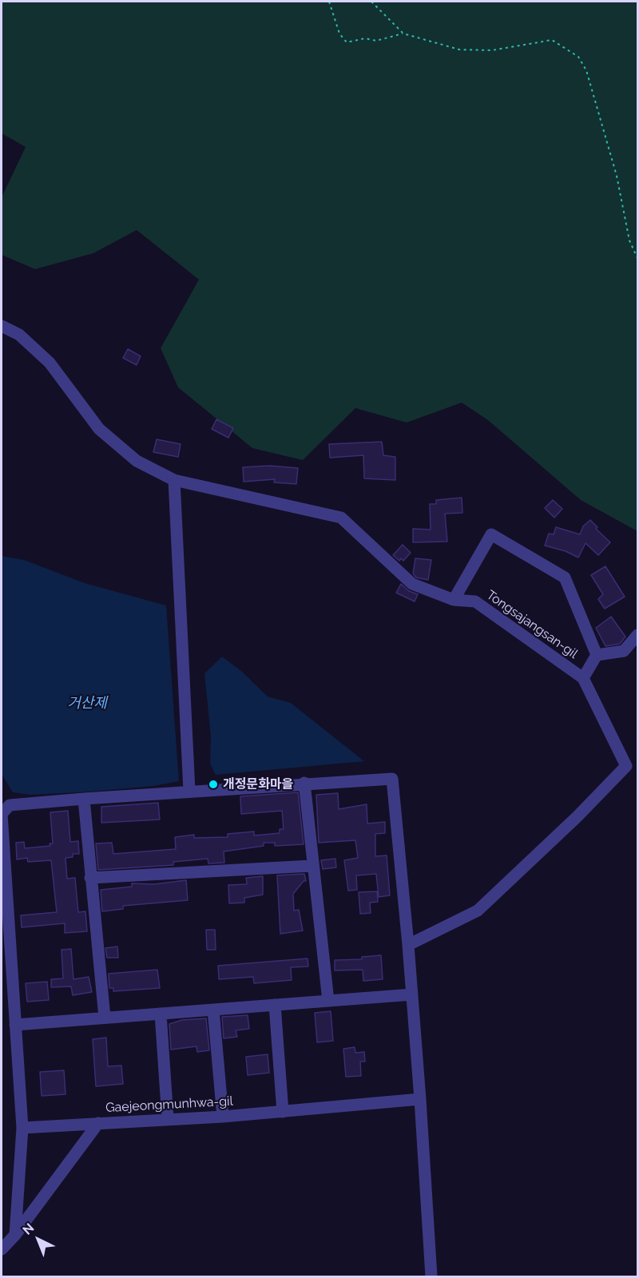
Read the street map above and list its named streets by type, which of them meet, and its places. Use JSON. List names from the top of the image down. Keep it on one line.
{"streets":{"street":["Tongsajangsan-gil","Gaejeongmunhwa-gil"]},"water":["거산제"],"places":["개정문화마을"],"north":"top left"}
